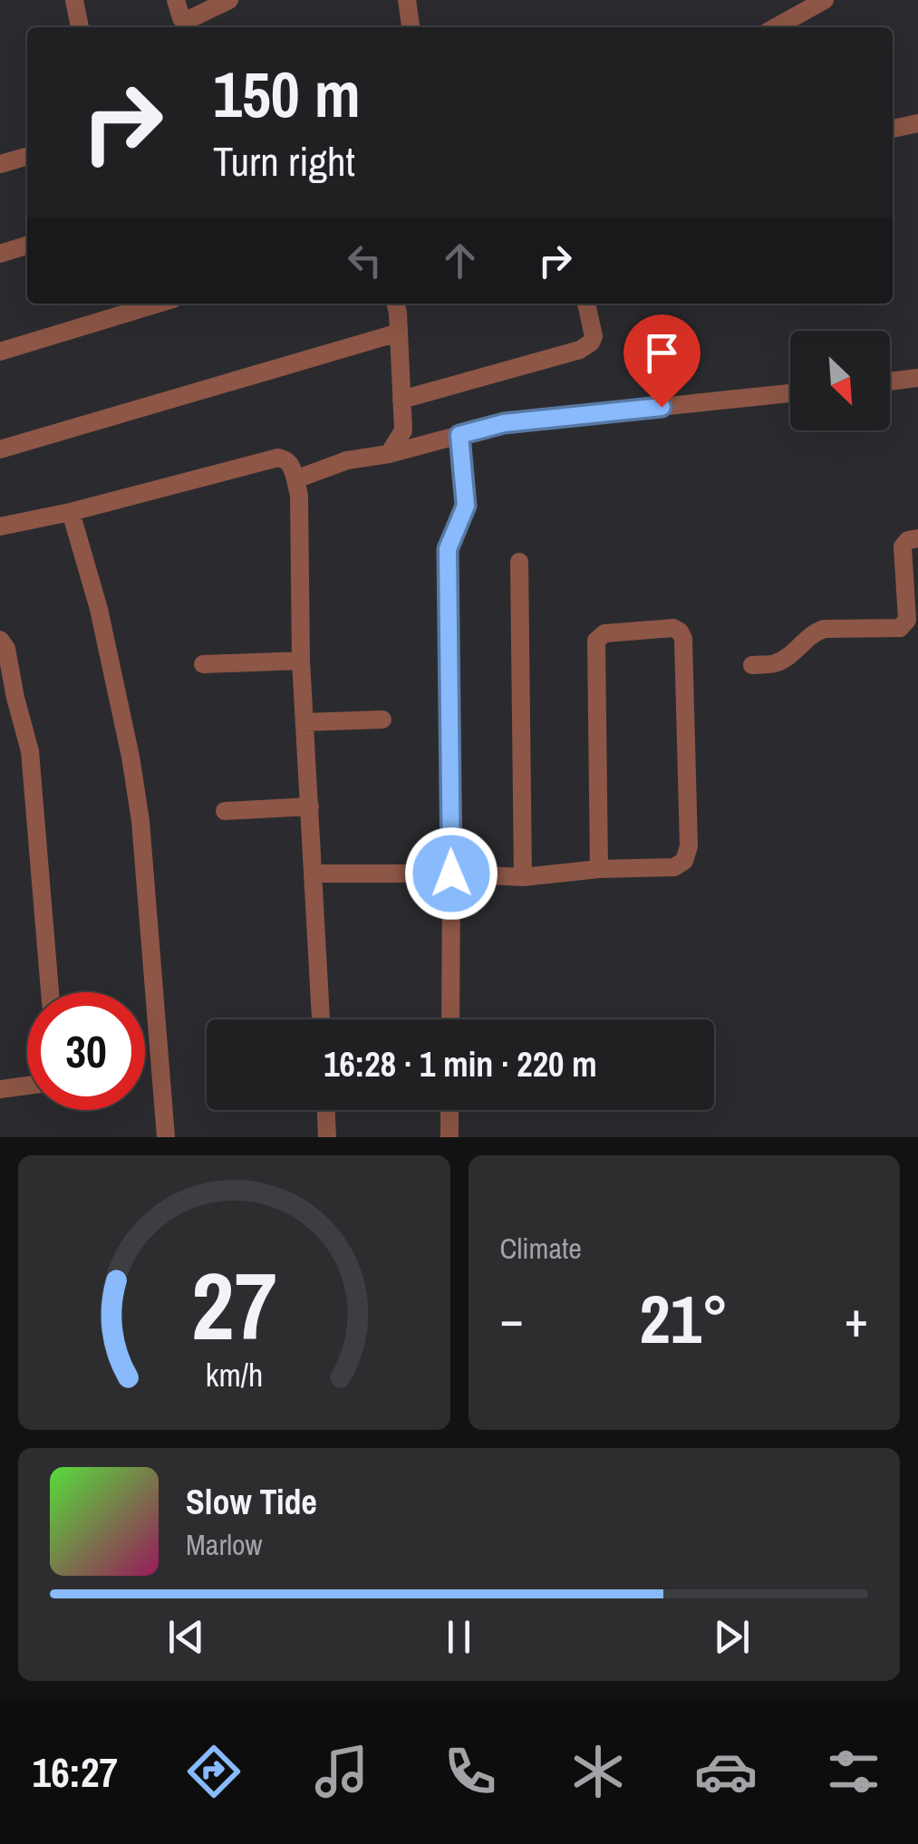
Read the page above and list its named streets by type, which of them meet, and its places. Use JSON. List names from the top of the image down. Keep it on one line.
{"north":"bottom right","page":{"turn":["150 m","Turn right"],"limit":"30","trip":"16:28 · 1 min · 220 m","tile":"Climate","heat":["−","21°","+"],"song":["Slow Tide","Marlow"],"tabs":"16:27","gauge":["27","km/h"]}}
